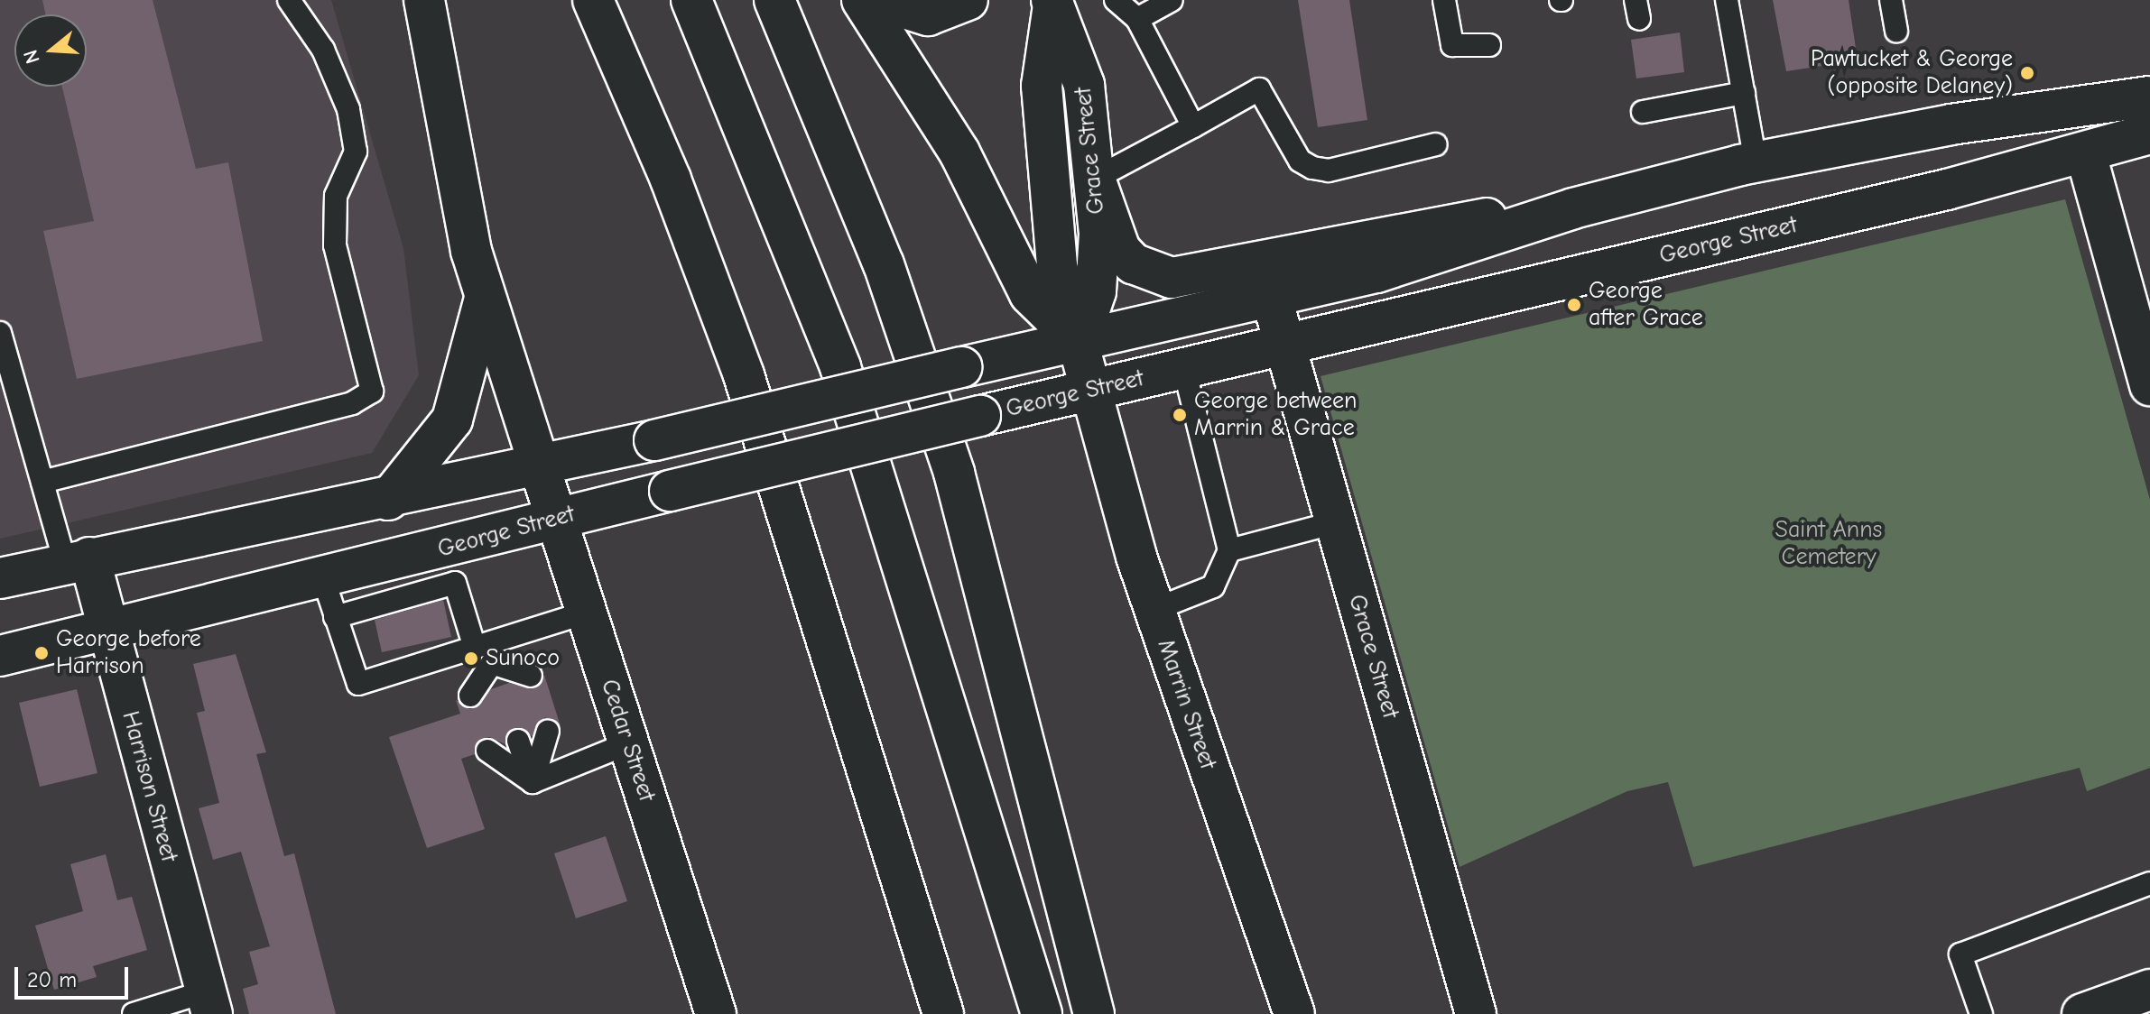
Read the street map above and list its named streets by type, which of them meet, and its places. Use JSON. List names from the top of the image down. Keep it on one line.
{"streets":{"main road":["Grace Street","George Street","Marrin Street","Cedar Street","Harrison Street"]},"crossings":[["Grace Street","George Street"],["Grace Street","Marrin Street"],["George Street","Marrin Street"],["George Street","Cedar Street"],["George Street","Harrison Street"]],"parks":["Saint Anns Cemetery"],"places":["Pawtucket & George (opposite Delaney)","George after Grace","George between Marrin & Grace","George before Harrison","Sunoco"],"scale_bar":"20 m","north":"left"}
